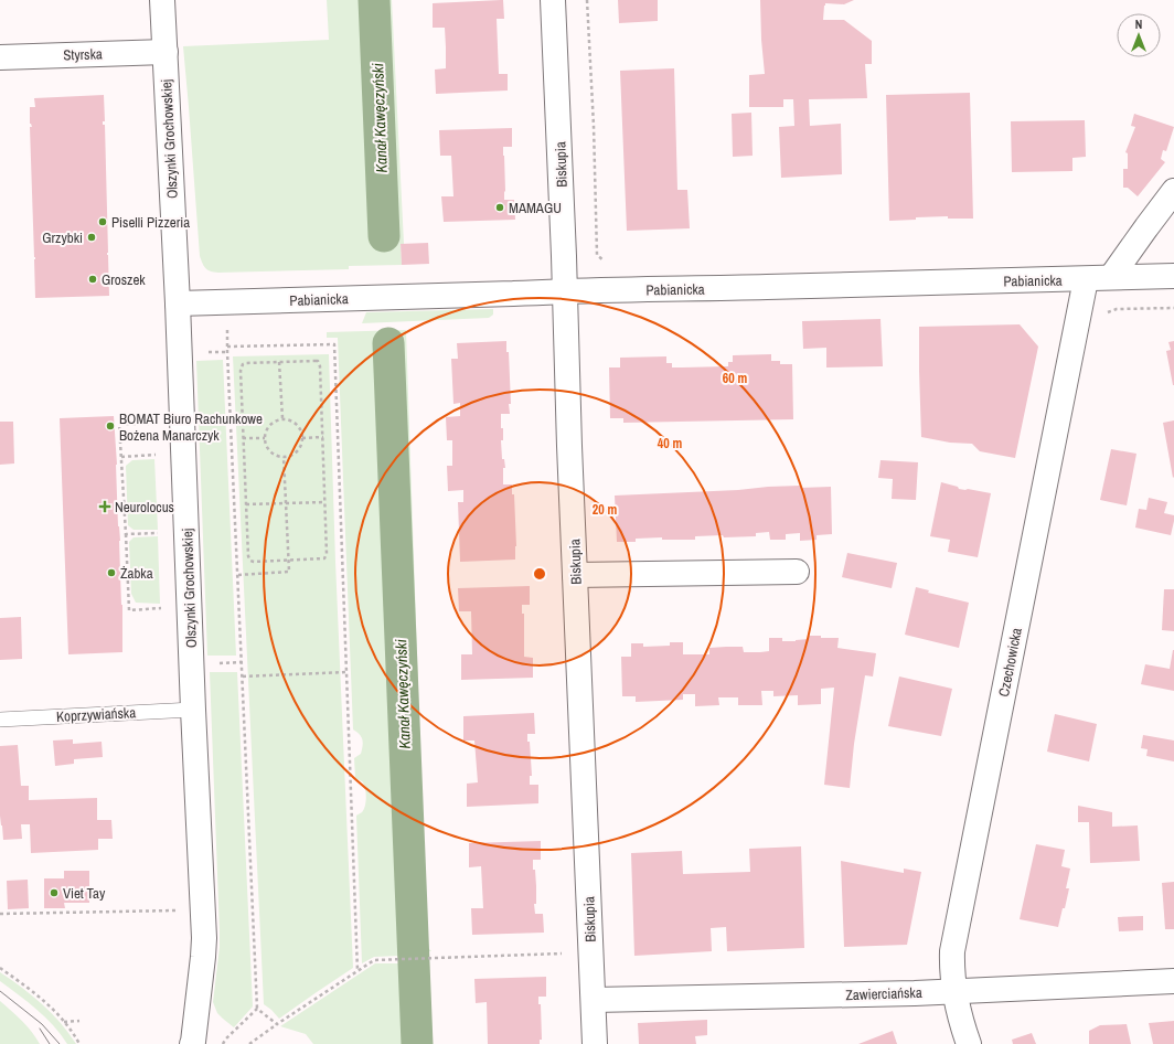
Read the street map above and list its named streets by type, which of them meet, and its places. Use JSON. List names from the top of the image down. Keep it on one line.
{"streets":{"street":["Styrska","Olszynki Grochowskiej","Biskupia","Pabianicka","Czechowicka","Zawierciańska"],"lane":["Koprzywiańska"]},"crossings":[["Styrska","Olszynki Grochowskiej"],["Olszynki Grochowskiej","Pabianicka"],["Olszynki Grochowskiej","Koprzywiańska"],["Biskupia","Pabianicka"],["Biskupia","Zawierciańska"],["Pabianicka","Czechowicka"],["Czechowicka","Zawierciańska"]],"water":["Kanał Kawęczyński"],"places":{"other":["MAMAGU","Piselli Pizzeria","Grzybki","Groszek","BOMAT Biuro Rachunkowe Bożena Manarczyk","Żabka","Viet Tay"],"health":["Neurolocus"]},"north":"top","rings":["60 m","40 m","20 m"]}
